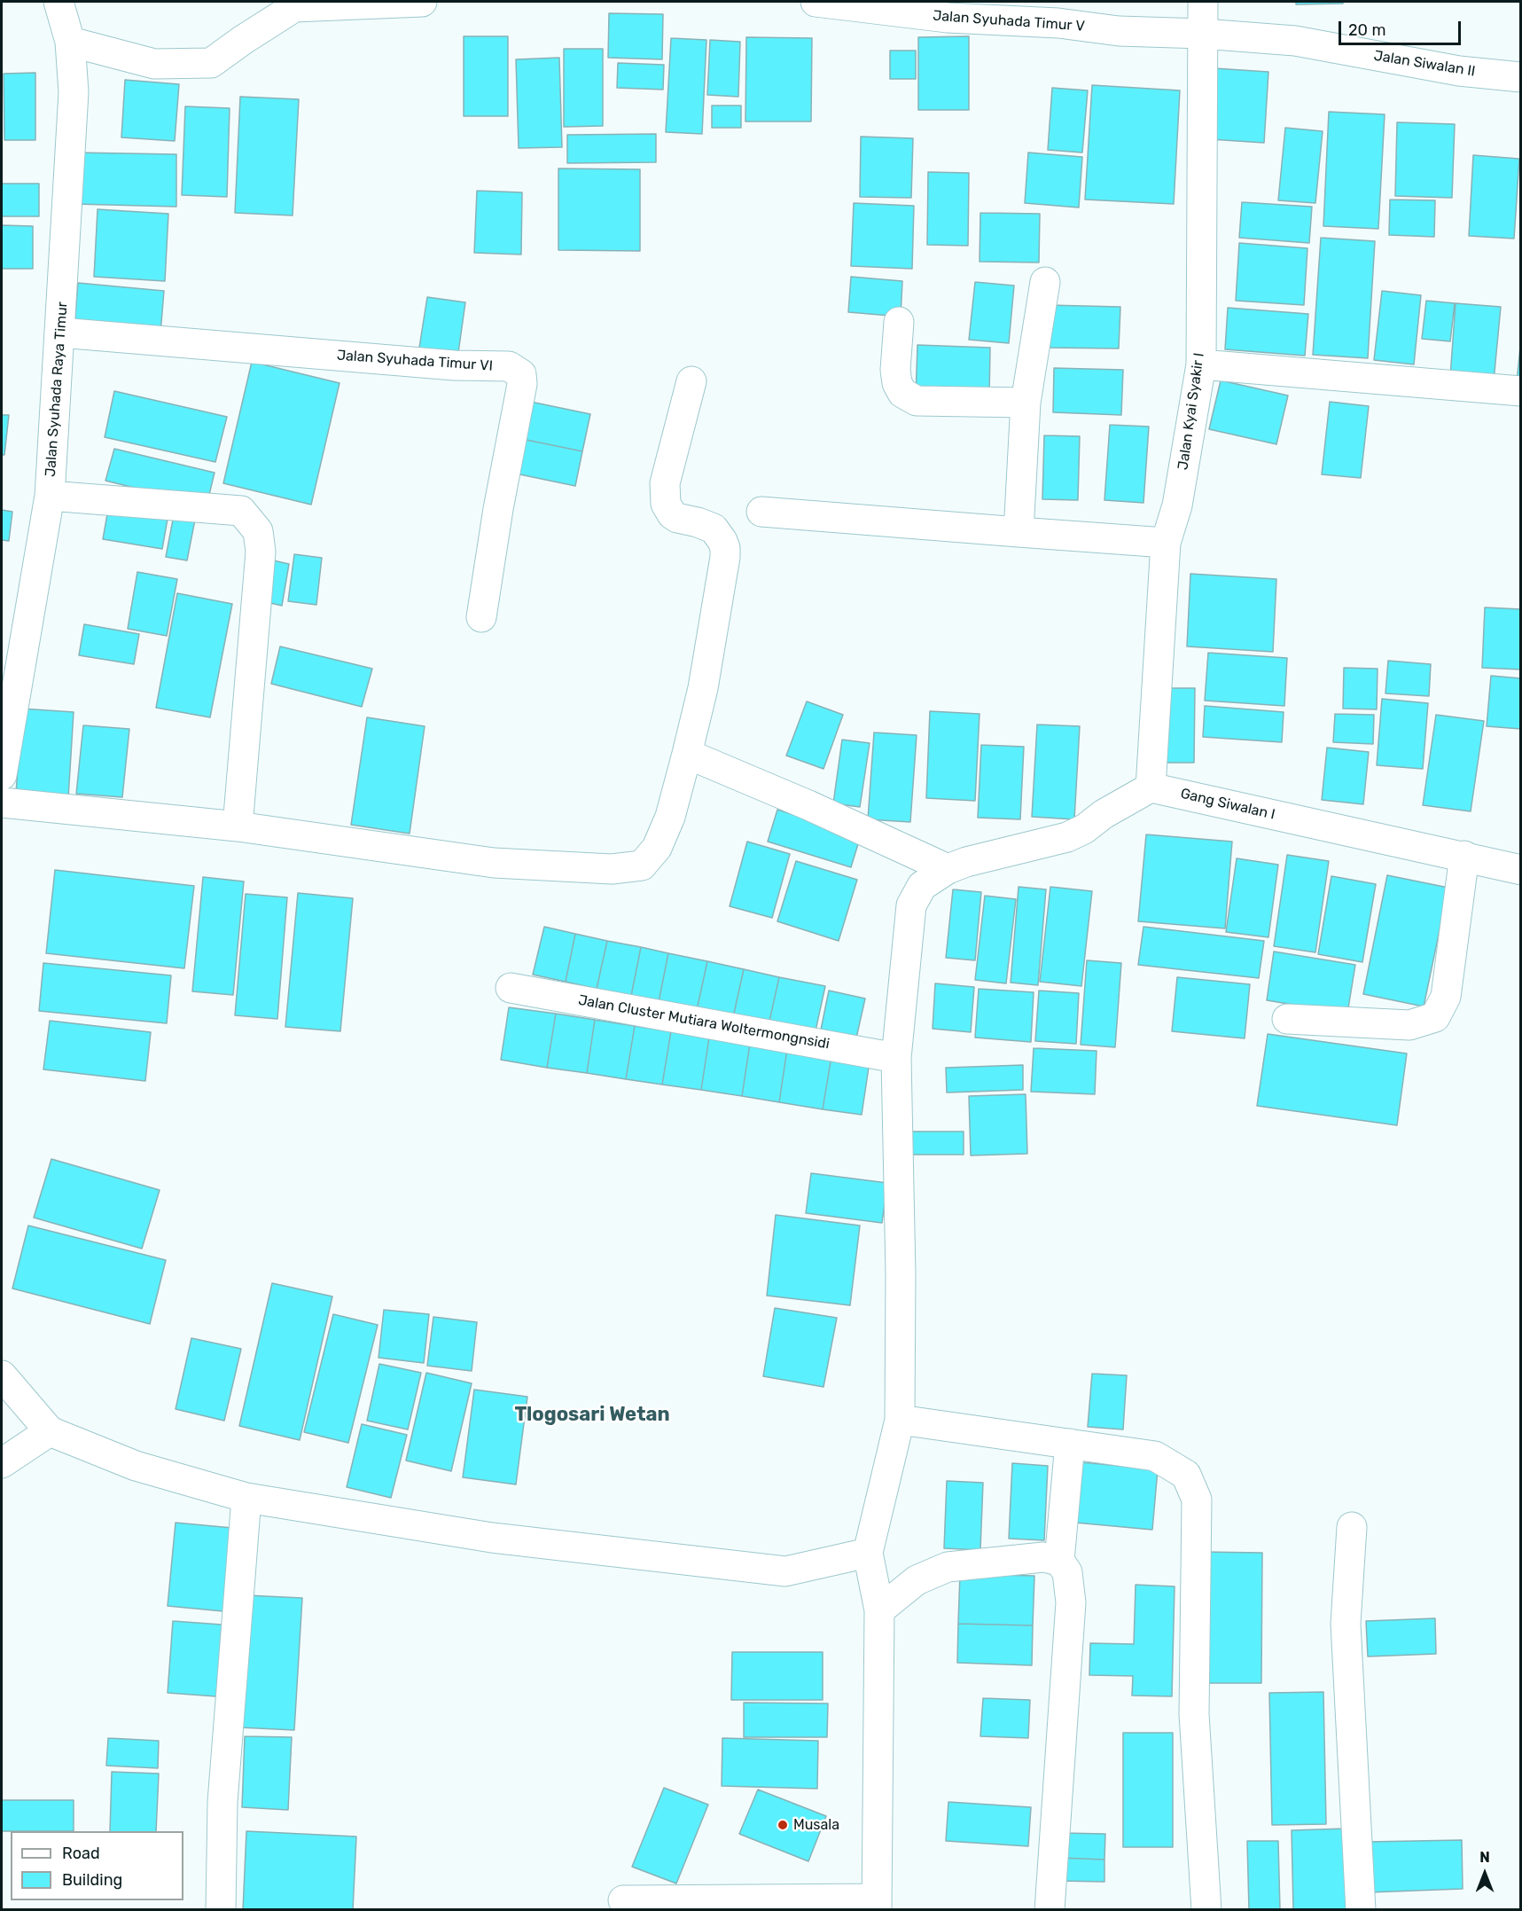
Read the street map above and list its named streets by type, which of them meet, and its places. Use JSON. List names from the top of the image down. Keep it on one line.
{"streets":{"street":["Jalan Syuhada Timur V","Jalan Siwalan II","Jalan Syuhada Timur VI","Jalan Syuhada Raya Timur","Jalan Kyai Syakir I","Gang Siwalan I","Jalan Cluster Mutiara Woltermongnsidi"]},"crossings":[["Jalan Syuhada Timur V","Jalan Siwalan II"],["Jalan Syuhada Timur V","Jalan Kyai Syakir I"],["Jalan Siwalan II","Jalan Kyai Syakir I"],["Jalan Syuhada Timur VI","Jalan Syuhada Raya Timur"],["Jalan Kyai Syakir I","Gang Siwalan I"]],"districts":["Tlogosari Wetan"],"places":["Musala"],"legend":["Road","Building"],"scale_bar":"20 m","north":"top"}
